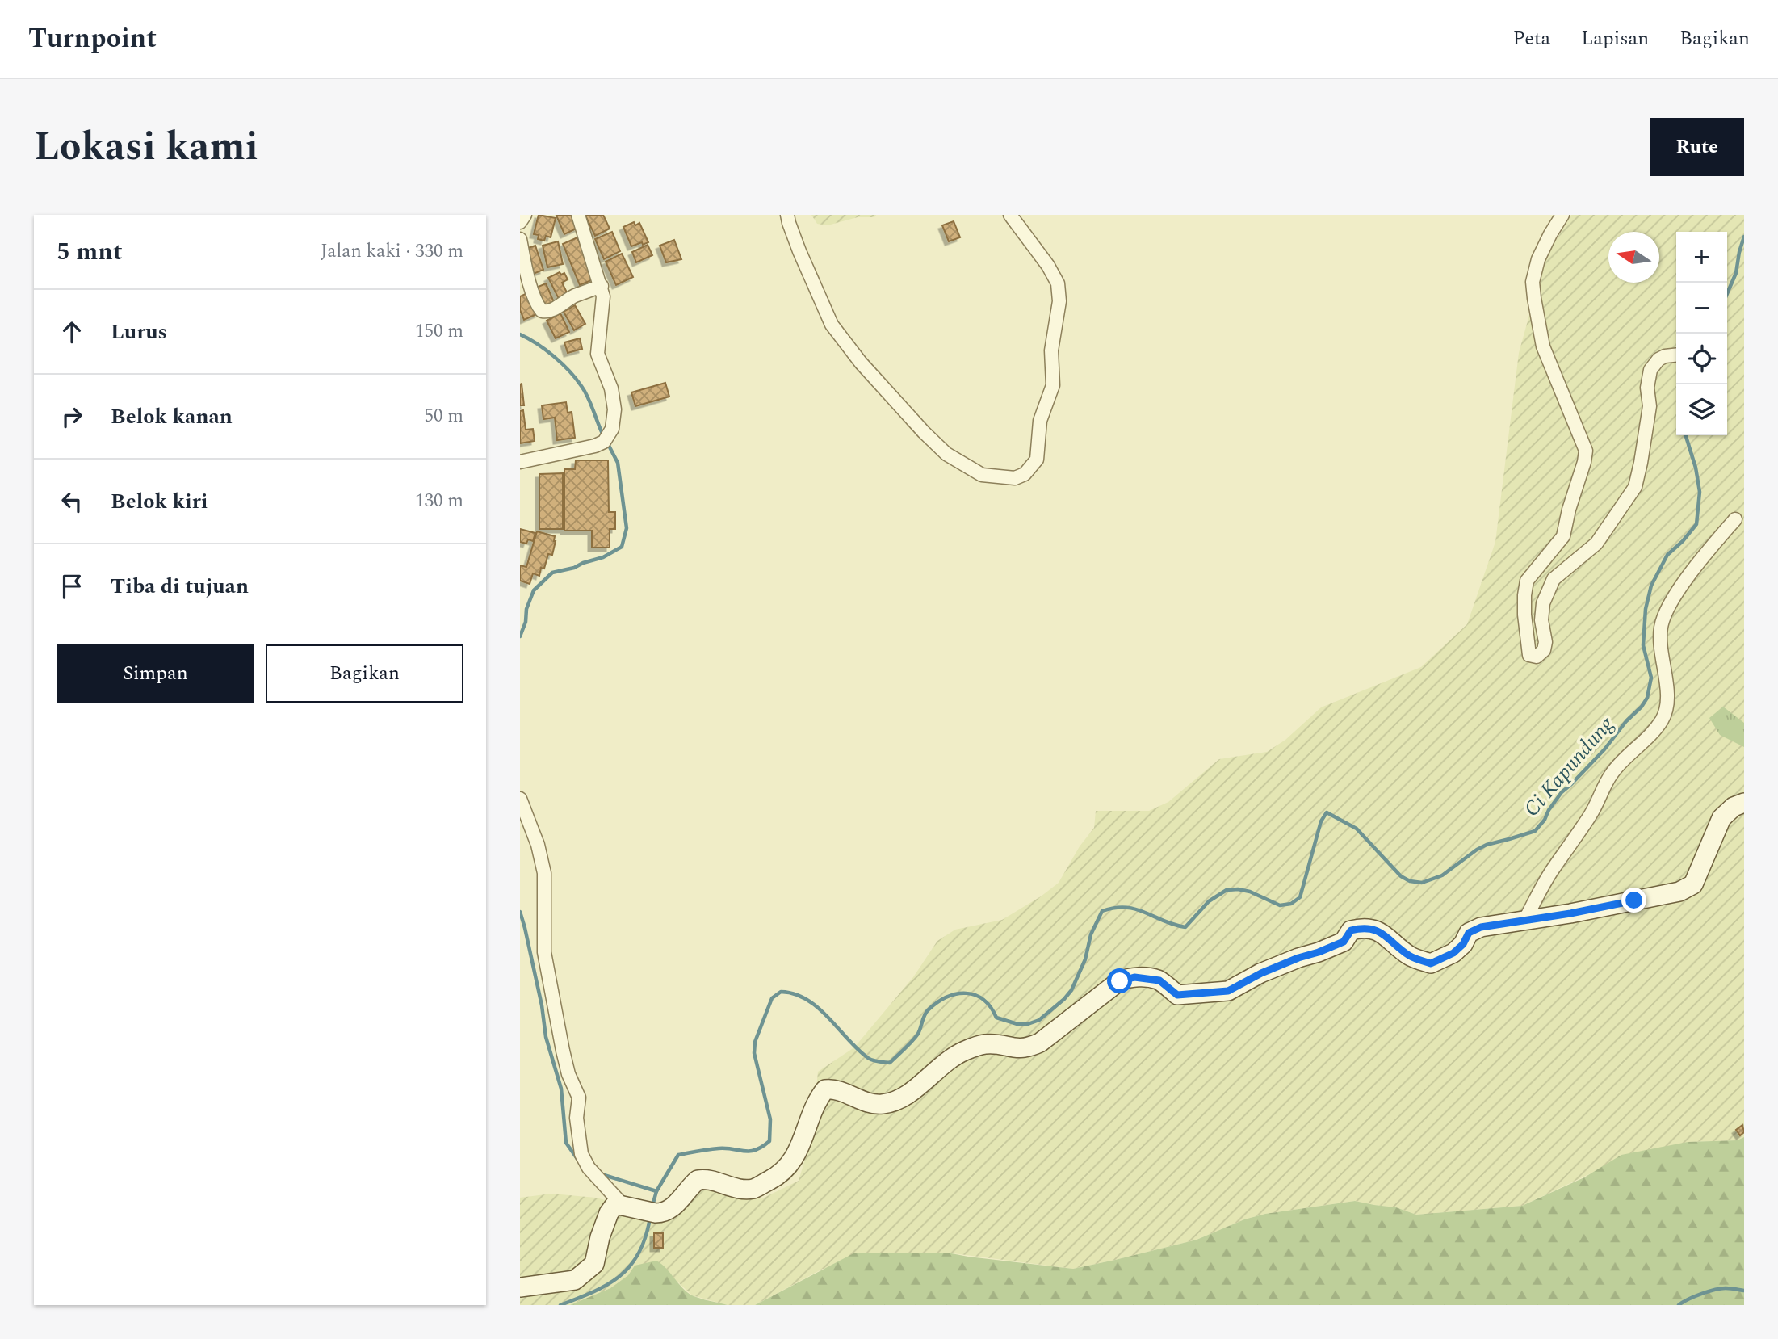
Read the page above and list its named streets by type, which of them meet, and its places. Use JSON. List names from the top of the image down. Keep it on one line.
{"water":["Ci Kapundung"],"north":"left","page":{"header":"Turnpoint","nav":["Peta","Lapisan","Bagikan"],"title":"Lokasi kami","buttons":["Rute",["Simpan","Bagikan"]],"heading":["5 mnt","Jalan kaki · 330 m"],"map_buttons":["+","−"],"list":[["Lurus","150 m"],["Belok kanan","50 m"],["Belok kiri","130 m"],"Tiba di tujuan"]}}
